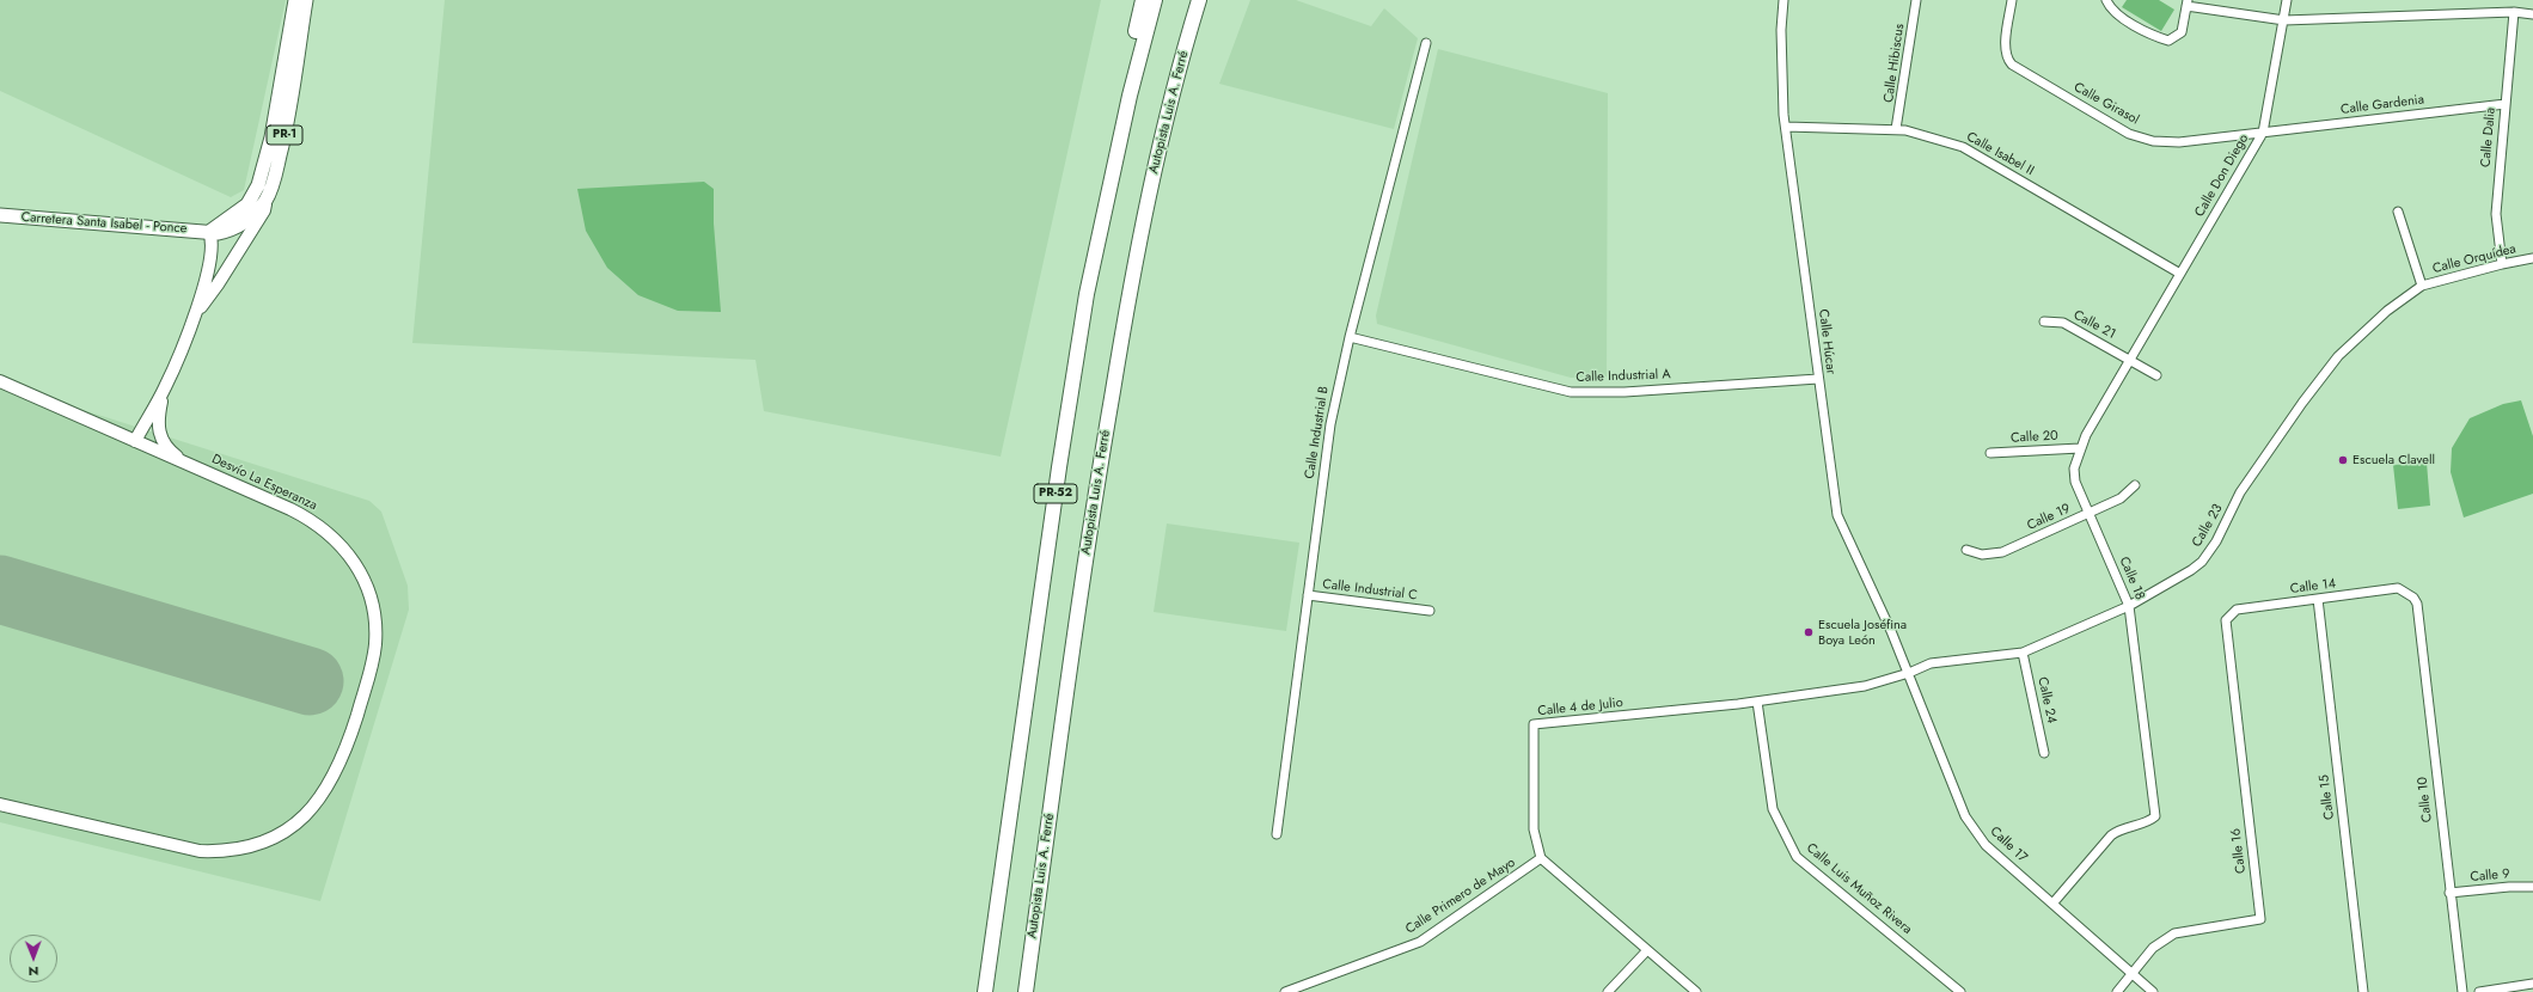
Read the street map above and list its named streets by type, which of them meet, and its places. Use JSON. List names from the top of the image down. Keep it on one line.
{"streets":{"highway":["Autopista Luis A. Ferré","PR-52"],"main road":["PR-1","Carretera Santa Isabel - Ponce","Desvío La Esperanza"],"street":["Calle Hibiscus","Calle Girasol","Calle Gardenia","Calle Dalia","Calle Isabel II","Calle Don Diego","Calle Orquídea","Calle 21","Calle Húcar","Calle Industrial A","Calle Industrial B","Calle 20","Calle 19","Calle 23","Calle 18","Calle 14","Calle Industrial C","Calle 24","Calle 4 de Julio","Calle 15","Calle 10","Calle 17","Calle 16","Calle 9","Calle Luis Muñoz Rivera","Calle Primero de Mayo"]},"crossings":[["Calle Hibiscus","Calle Isabel II"],["Calle Girasol","Calle Gardenia"],["Calle Girasol","Calle Don Diego"],["Calle Gardenia","Calle Dalia"],["Calle Gardenia","Calle Don Diego"],["PR-1","Carretera Santa Isabel - Ponce"],["Calle Dalia","Calle Orquídea"],["Calle Isabel II","Calle Don Diego"],["Calle Isabel II","Calle Húcar"],["Calle Isabel II","Calle 18"],["Calle Don Diego","Calle 18"],["Calle Orquídea","Calle 23"],["Calle 21","Calle 18"],["Calle Húcar","Calle Industrial A"],["Calle Húcar","Calle 23"],["Calle Húcar","Calle 4 de Julio"],["Calle Húcar","Calle 17"],["Calle Industrial A","Calle Industrial B"],["Calle Industrial B","Calle Industrial C"],["Calle 20","Calle 18"],["Calle 19","Calle 18"],["Calle 23","Calle 18"],["Calle 23","Calle 24"],["Calle 23","Calle 4 de Julio"],["Calle 23","Calle 17"],["Calle 18","Calle 17"],["Calle 14","Calle 15"],["Calle 14","Calle 10"],["Calle 14","Calle 16"],["Calle 4 de Julio","Calle 17"],["Calle 4 de Julio","Calle Luis Muñoz Rivera"],["Calle 4 de Julio","Calle Primero de Mayo"],["Calle 10","Calle 9"],["Calle 17","Calle 16"]],"places":["Escuela Clavell","Escuela Joséfina Boya León"],"north":"bottom"}
